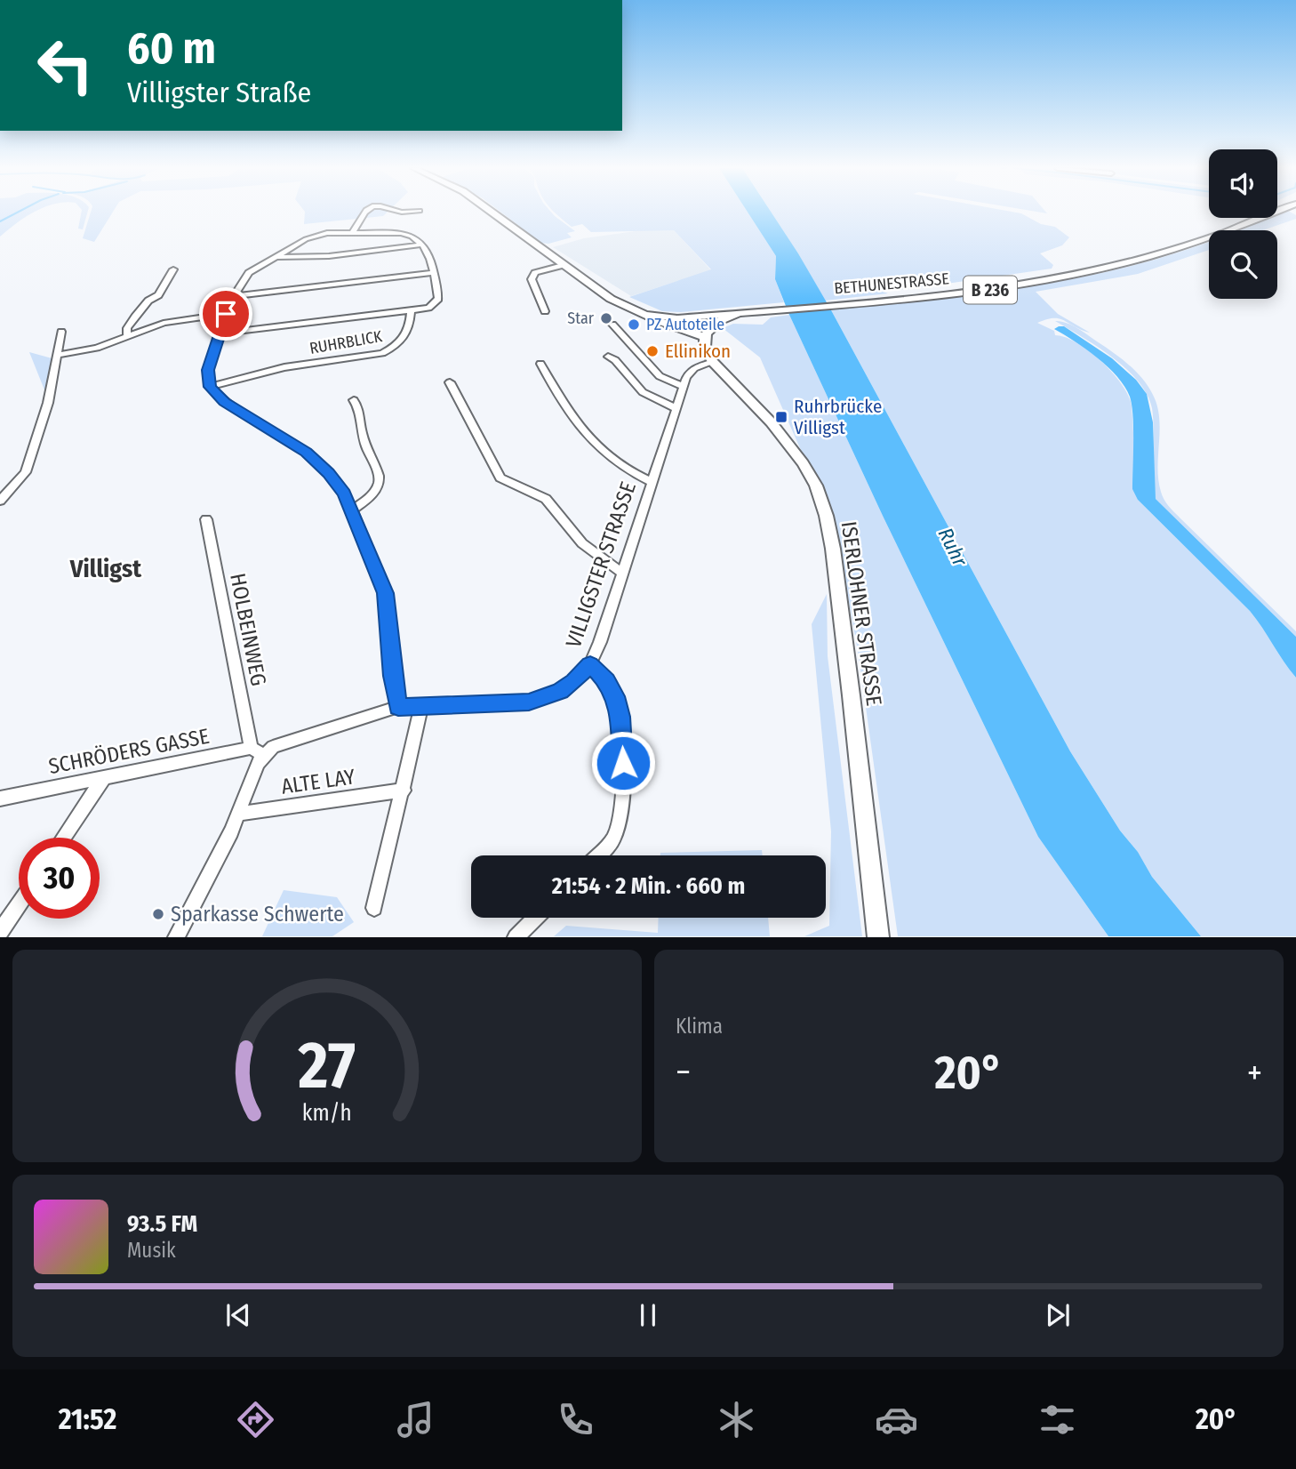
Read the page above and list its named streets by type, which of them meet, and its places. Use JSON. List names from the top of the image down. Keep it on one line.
{"streets":{"main road":["BETHUNESTRASSE","B 236","ISERLOHNER STRASSE"],"street":["RUHRBLICK","VILLIGSTER STRASSE","HOLBEINWEG","SCHRÖDERS GASSE","ALTE LAY"]},"crossings":[["BETHUNESTRASSE","B 236"],["BETHUNESTRASSE","ISERLOHNER STRASSE"],["B 236","ISERLOHNER STRASSE"],["VILLIGSTER STRASSE","ISERLOHNER STRASSE"],["HOLBEINWEG","SCHRÖDERS GASSE"]],"districts":["Villigst"],"water":["Ruhr"],"places":{"other":["Star","PZ Autoteile","Ellinikon","Sparkasse Schwerte"],"transit":["Ruhrbrücke Villigst"]},"page":{"turn":["60 m","Villigster Straße"],"limit":"30","trip":"21:54 · 2 Min. · 660 m","tile":"Klima","heat":["−","20°","+"],"song":["93.5 FM","Musik"],"tabs":["21:52","20°"],"gauge":["27","km/h"]}}
